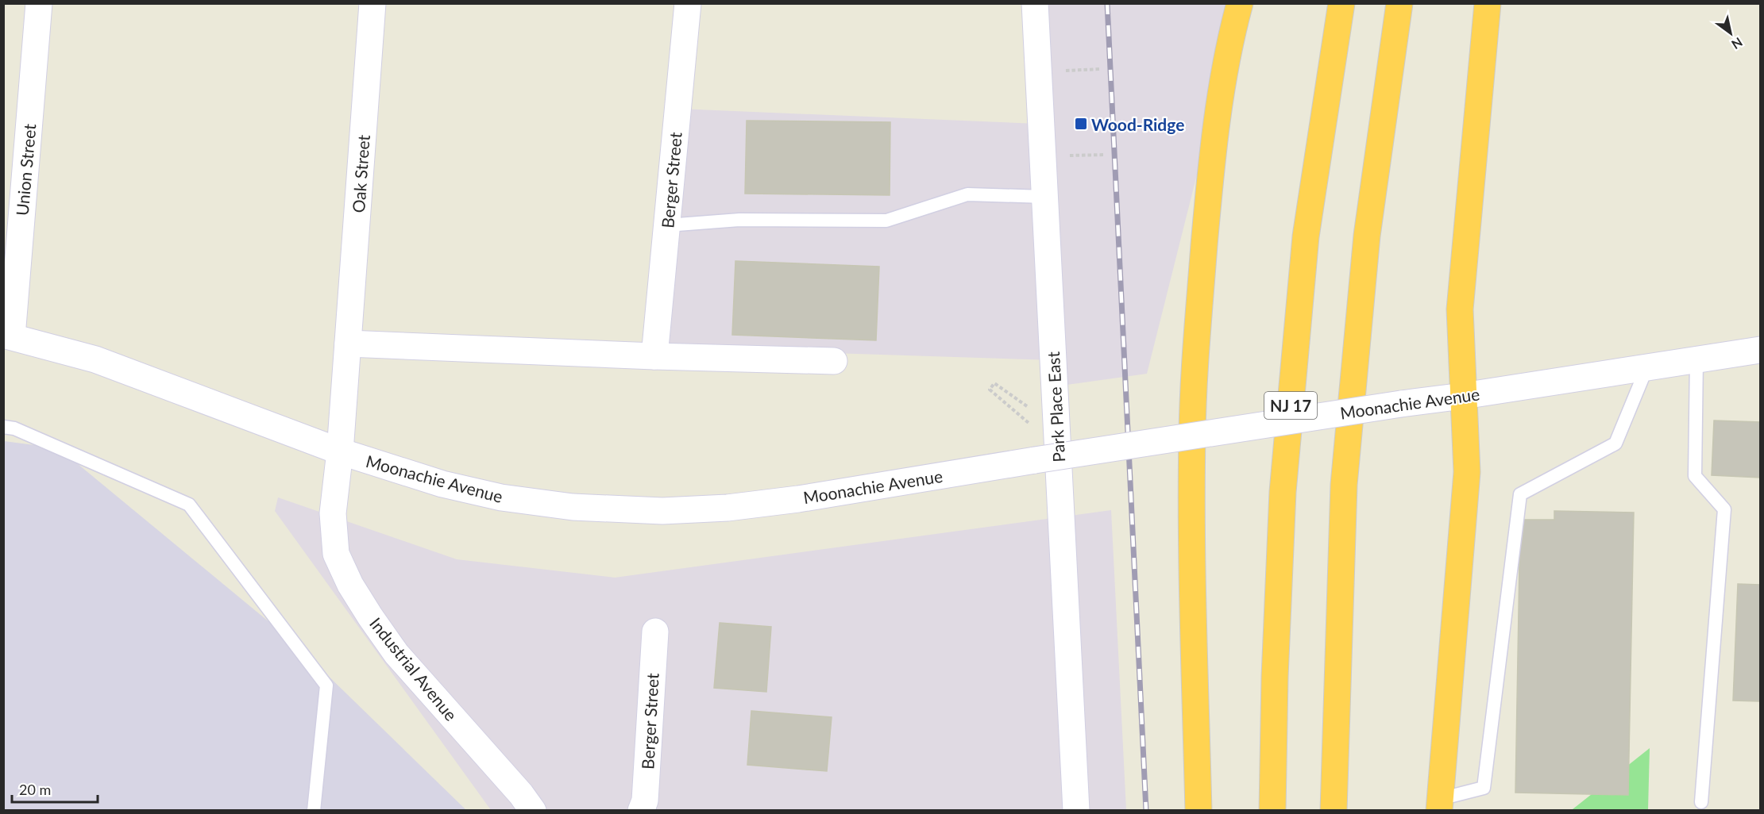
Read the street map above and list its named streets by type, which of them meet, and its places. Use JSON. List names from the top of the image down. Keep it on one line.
{"streets":{"highway":["NJ 17"],"street":["Union Street","Oak Street","Berger Street","Moonachie Avenue","Park Place East","Industrial Avenue"]},"crossings":[["Union Street","Moonachie Avenue"],["Oak Street","Moonachie Avenue"],["Oak Street","Industrial Avenue"],["Moonachie Avenue","Industrial Avenue"]],"places":{"transit":["Wood-Ridge"]},"scale_bar":"20 m","north":"bottom right"}
